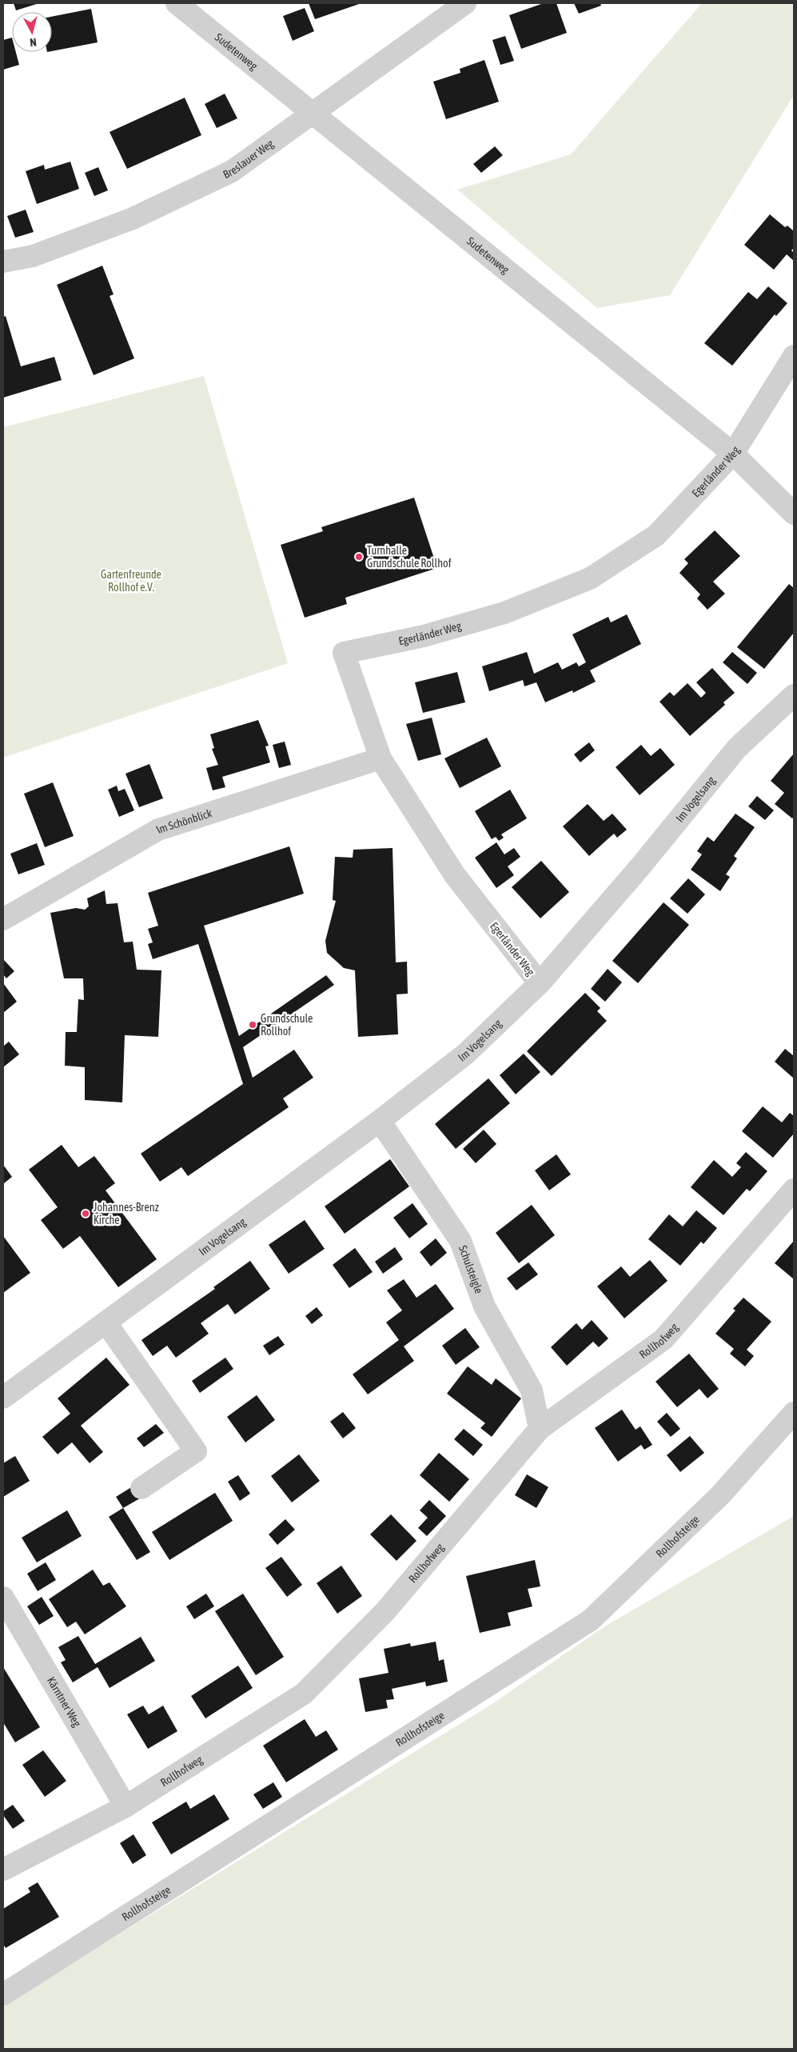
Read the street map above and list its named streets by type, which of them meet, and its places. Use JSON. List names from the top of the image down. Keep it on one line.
{"streets":{"street":["Sudetenweg","Breslauer Weg","Egerländer Weg","Im Vogelsang","Im Schönblick","Schulsteigle","Rollhofweg","Rollhofsteige","Kärntner Weg"]},"crossings":[["Sudetenweg","Breslauer Weg"],["Sudetenweg","Egerländer Weg"],["Egerländer Weg","Im Vogelsang"],["Egerländer Weg","Im Schönblick"],["Im Vogelsang","Schulsteigle"],["Schulsteigle","Rollhofweg"],["Rollhofweg","Kärntner Weg"]],"parks":["Gartenfreunde Rollhof e.V."],"places":["Turnhalle Grundschule Rollhof","Grundschule Rollhof","Johannes-Brenz Kirche"],"north":"bottom"}
